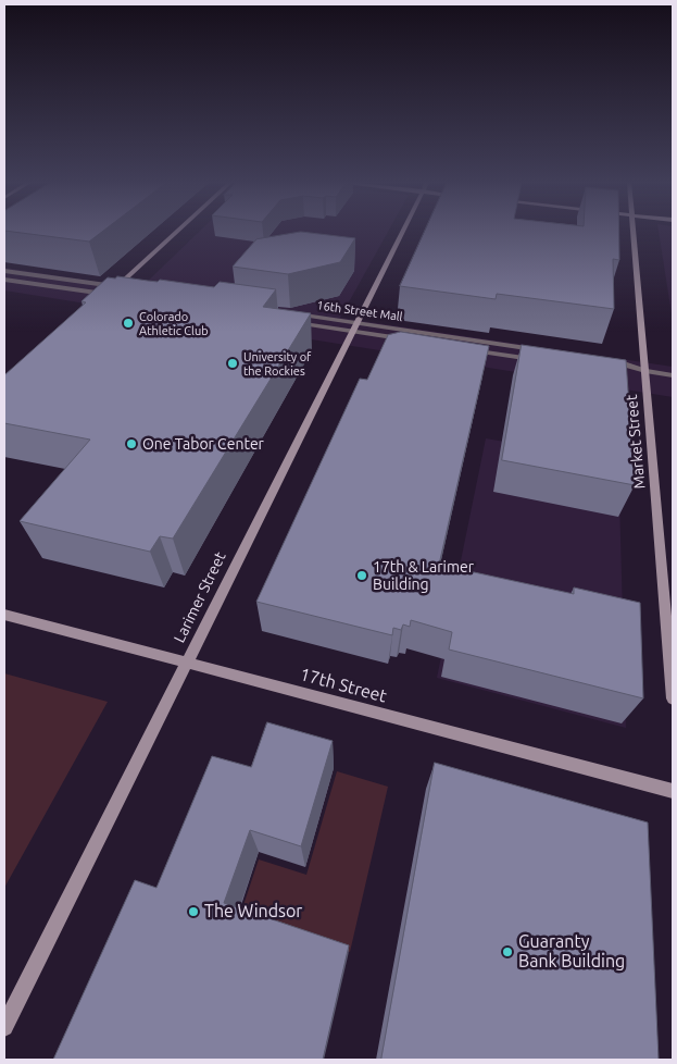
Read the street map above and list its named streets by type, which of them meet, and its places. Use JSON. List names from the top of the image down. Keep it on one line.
{"streets":{"main road":["Market Street","Larimer Street","17th Street"],"street":["16th Street Mall"]},"crossings":[["16th Street Mall","Larimer Street"],["Larimer Street","17th Street"]],"places":["Colorado Athletic Club","University of the Rockies","One Tabor Center","17th & Larimer Building","The Windsor","Guaranty Bank Building"]}
